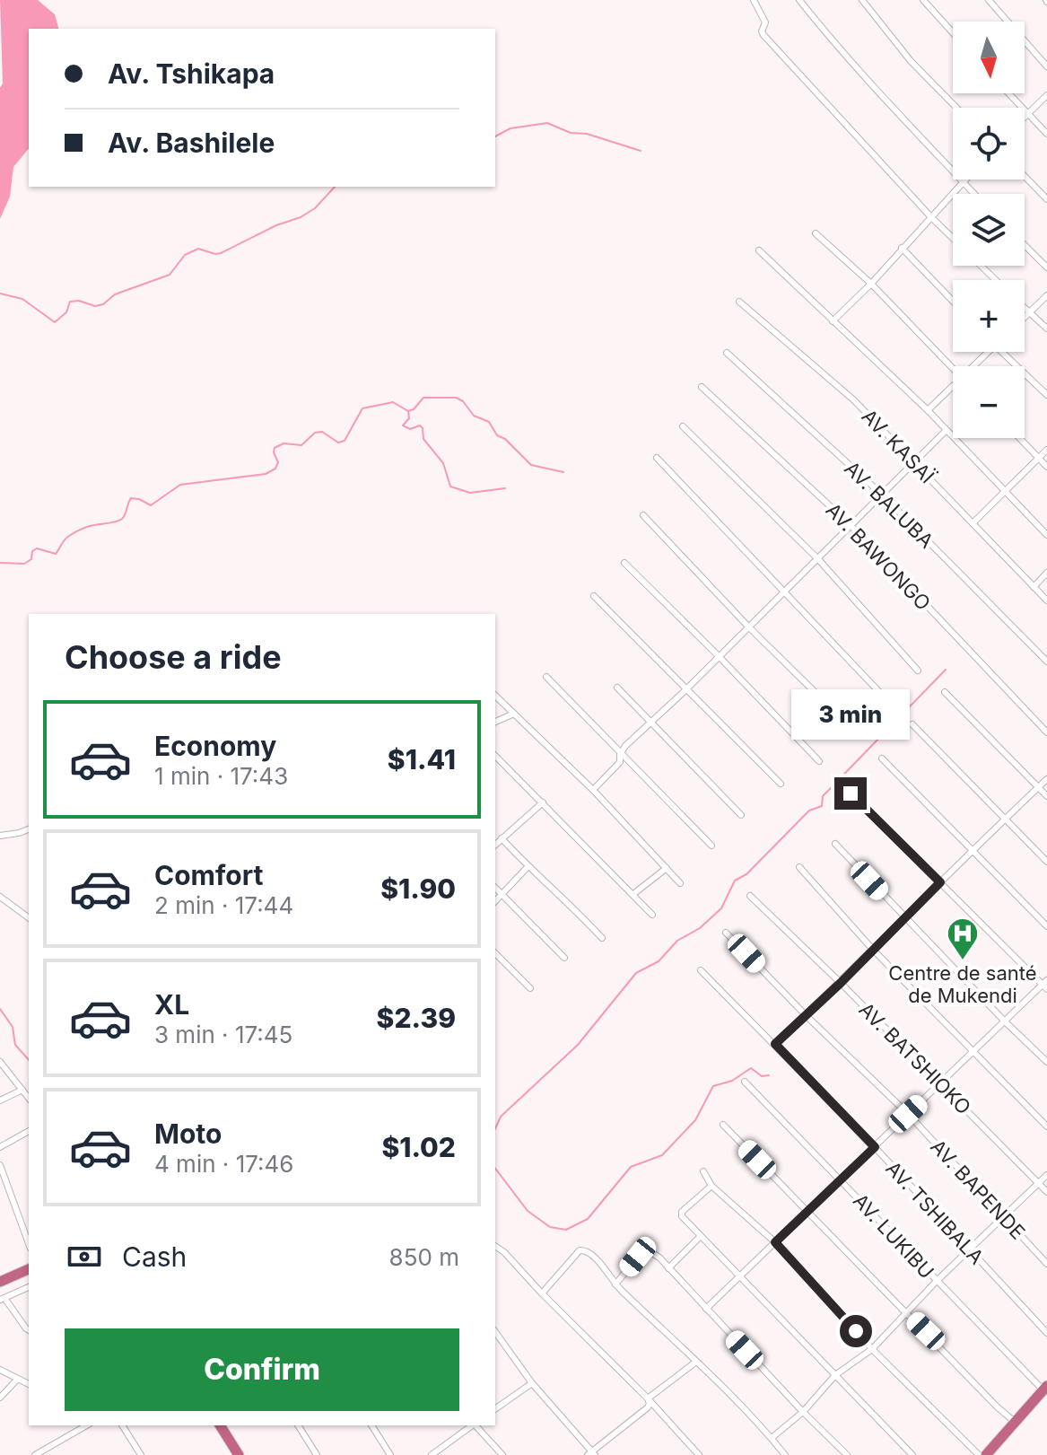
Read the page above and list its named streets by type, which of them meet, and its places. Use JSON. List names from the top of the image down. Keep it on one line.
{"streets":{"street":["AV. KASAÏ","AV. BALUBA","AV. BAWONGO","AV. BATSHIOKO","AV. BAPENDE","AV. TSHIBALA","AV. LUKIBU"]},"places":{"hospital":["Centre de santé de Mukendi"]},"north":"bottom","page":{"map_buttons":["+","−"],"banner":["Av. Tshikapa","Av. Bashilele"],"heading":"Choose a ride","bubble":"3 min","list":[{"name":"Economy","note":"1 min · 17:43","value":"$1.41"},{"name":"Comfort","note":"2 min · 17:44","value":"$1.90"},{"name":"XL","note":"3 min · 17:45","value":"$2.39"},{"name":"Moto","note":"4 min · 17:46","value":"$1.02"}],"pay":["Cash","850 m"],"buttons":"Confirm"}}
